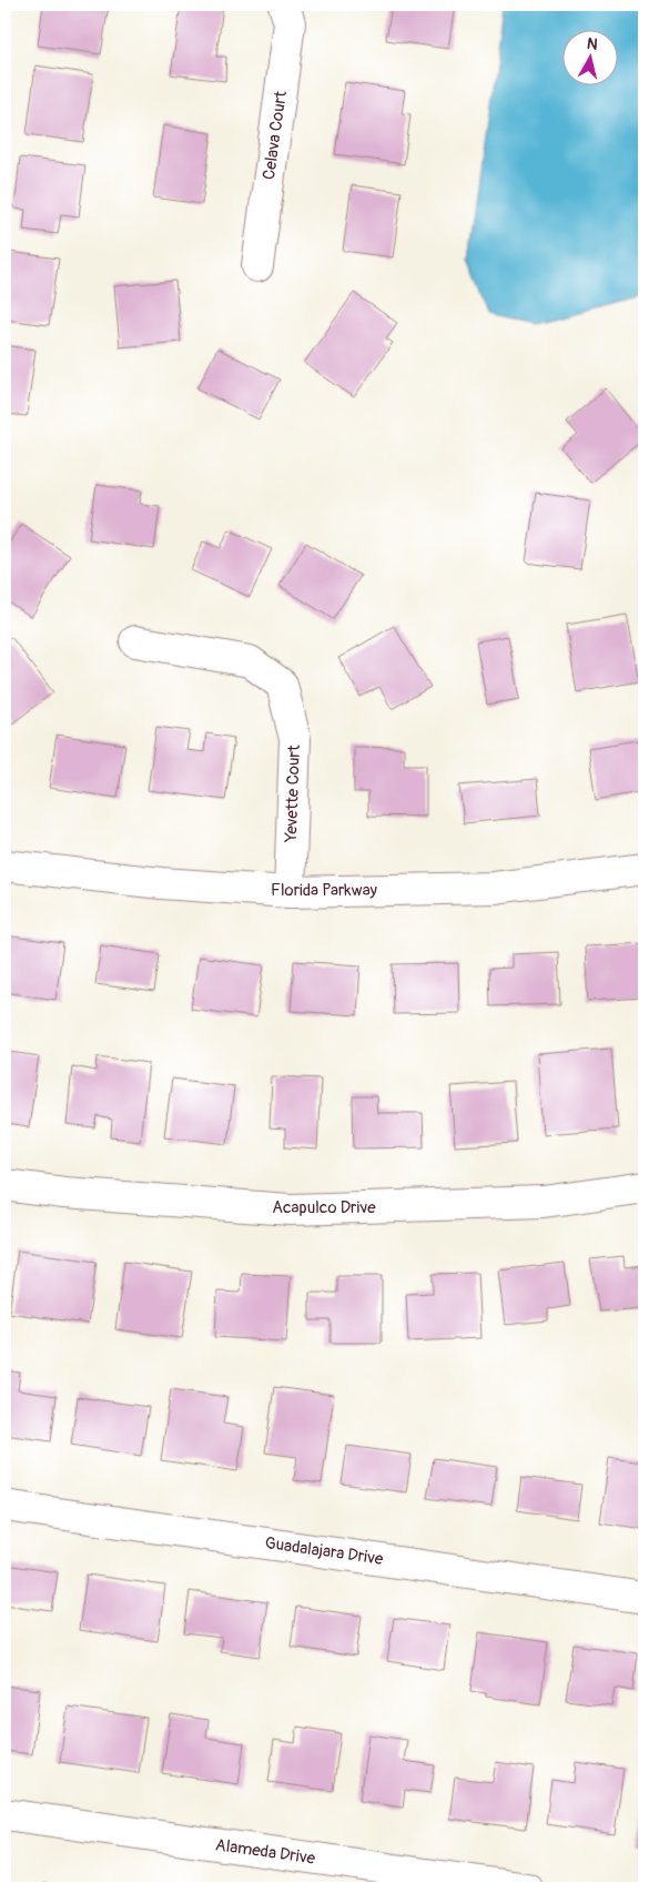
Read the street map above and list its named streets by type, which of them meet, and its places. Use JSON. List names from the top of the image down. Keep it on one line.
{"streets":{"street":["Celava Court","Yevette Court","Florida Parkway","Acapulco Drive","Guadalajara Drive","Alameda Drive"]},"crossings":[["Yevette Court","Florida Parkway"]],"north":"top"}
